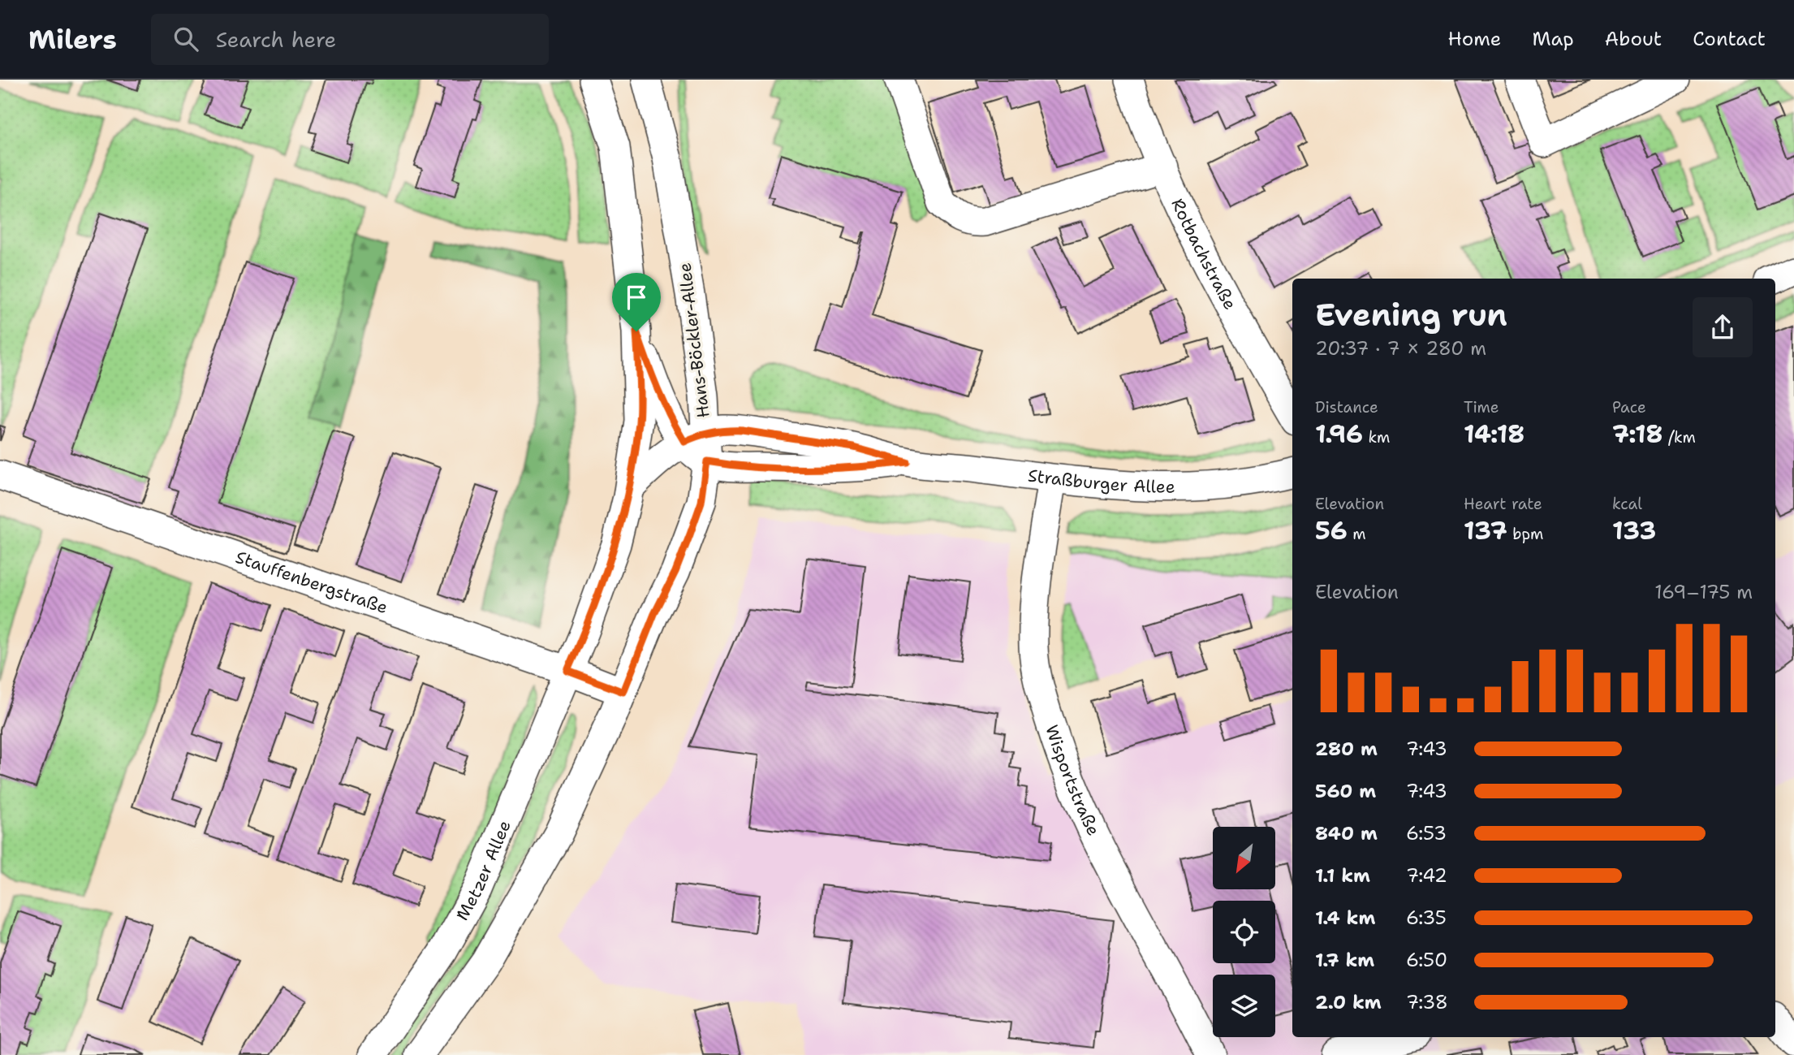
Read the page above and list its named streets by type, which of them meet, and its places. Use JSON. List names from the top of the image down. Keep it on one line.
{"streets":{"street":["Rotbachstraße","Hans-Böckler-Allee","Straßburger Allee","Stauffenbergstraße","Wisportstraße","Metzer Allee"]},"crossings":[["Hans-Böckler-Allee","Straßburger Allee"],["Hans-Böckler-Allee","Stauffenbergstraße"],["Straßburger Allee","Wisportstraße"],["Stauffenbergstraße","Metzer Allee"]],"north":"bottom left","page":{"header":"Milers","search":"Search here","nav":["Home","Map","About","Contact"],"heading":["Evening run","20:37 · 7 × 280 m"],"stats":[["Distance","1.96 km"],["Time","14:18"],["Pace","7:18 /km"],["Elevation","56 m"],["Heart rate","137 bpm"],["kcal","133"]],"chart":["Elevation","169–175 m"],"list":[{"name":"280 m","note":"7:43"},{"name":"560 m","note":"7:43"},{"name":"840 m","note":"6:53"},{"name":"1.1 km","note":"7:42"},{"name":"1.4 km","note":"6:35"},{"name":"1.7 km","note":"6:50"},{"name":"2.0 km","note":"7:38"}]}}
